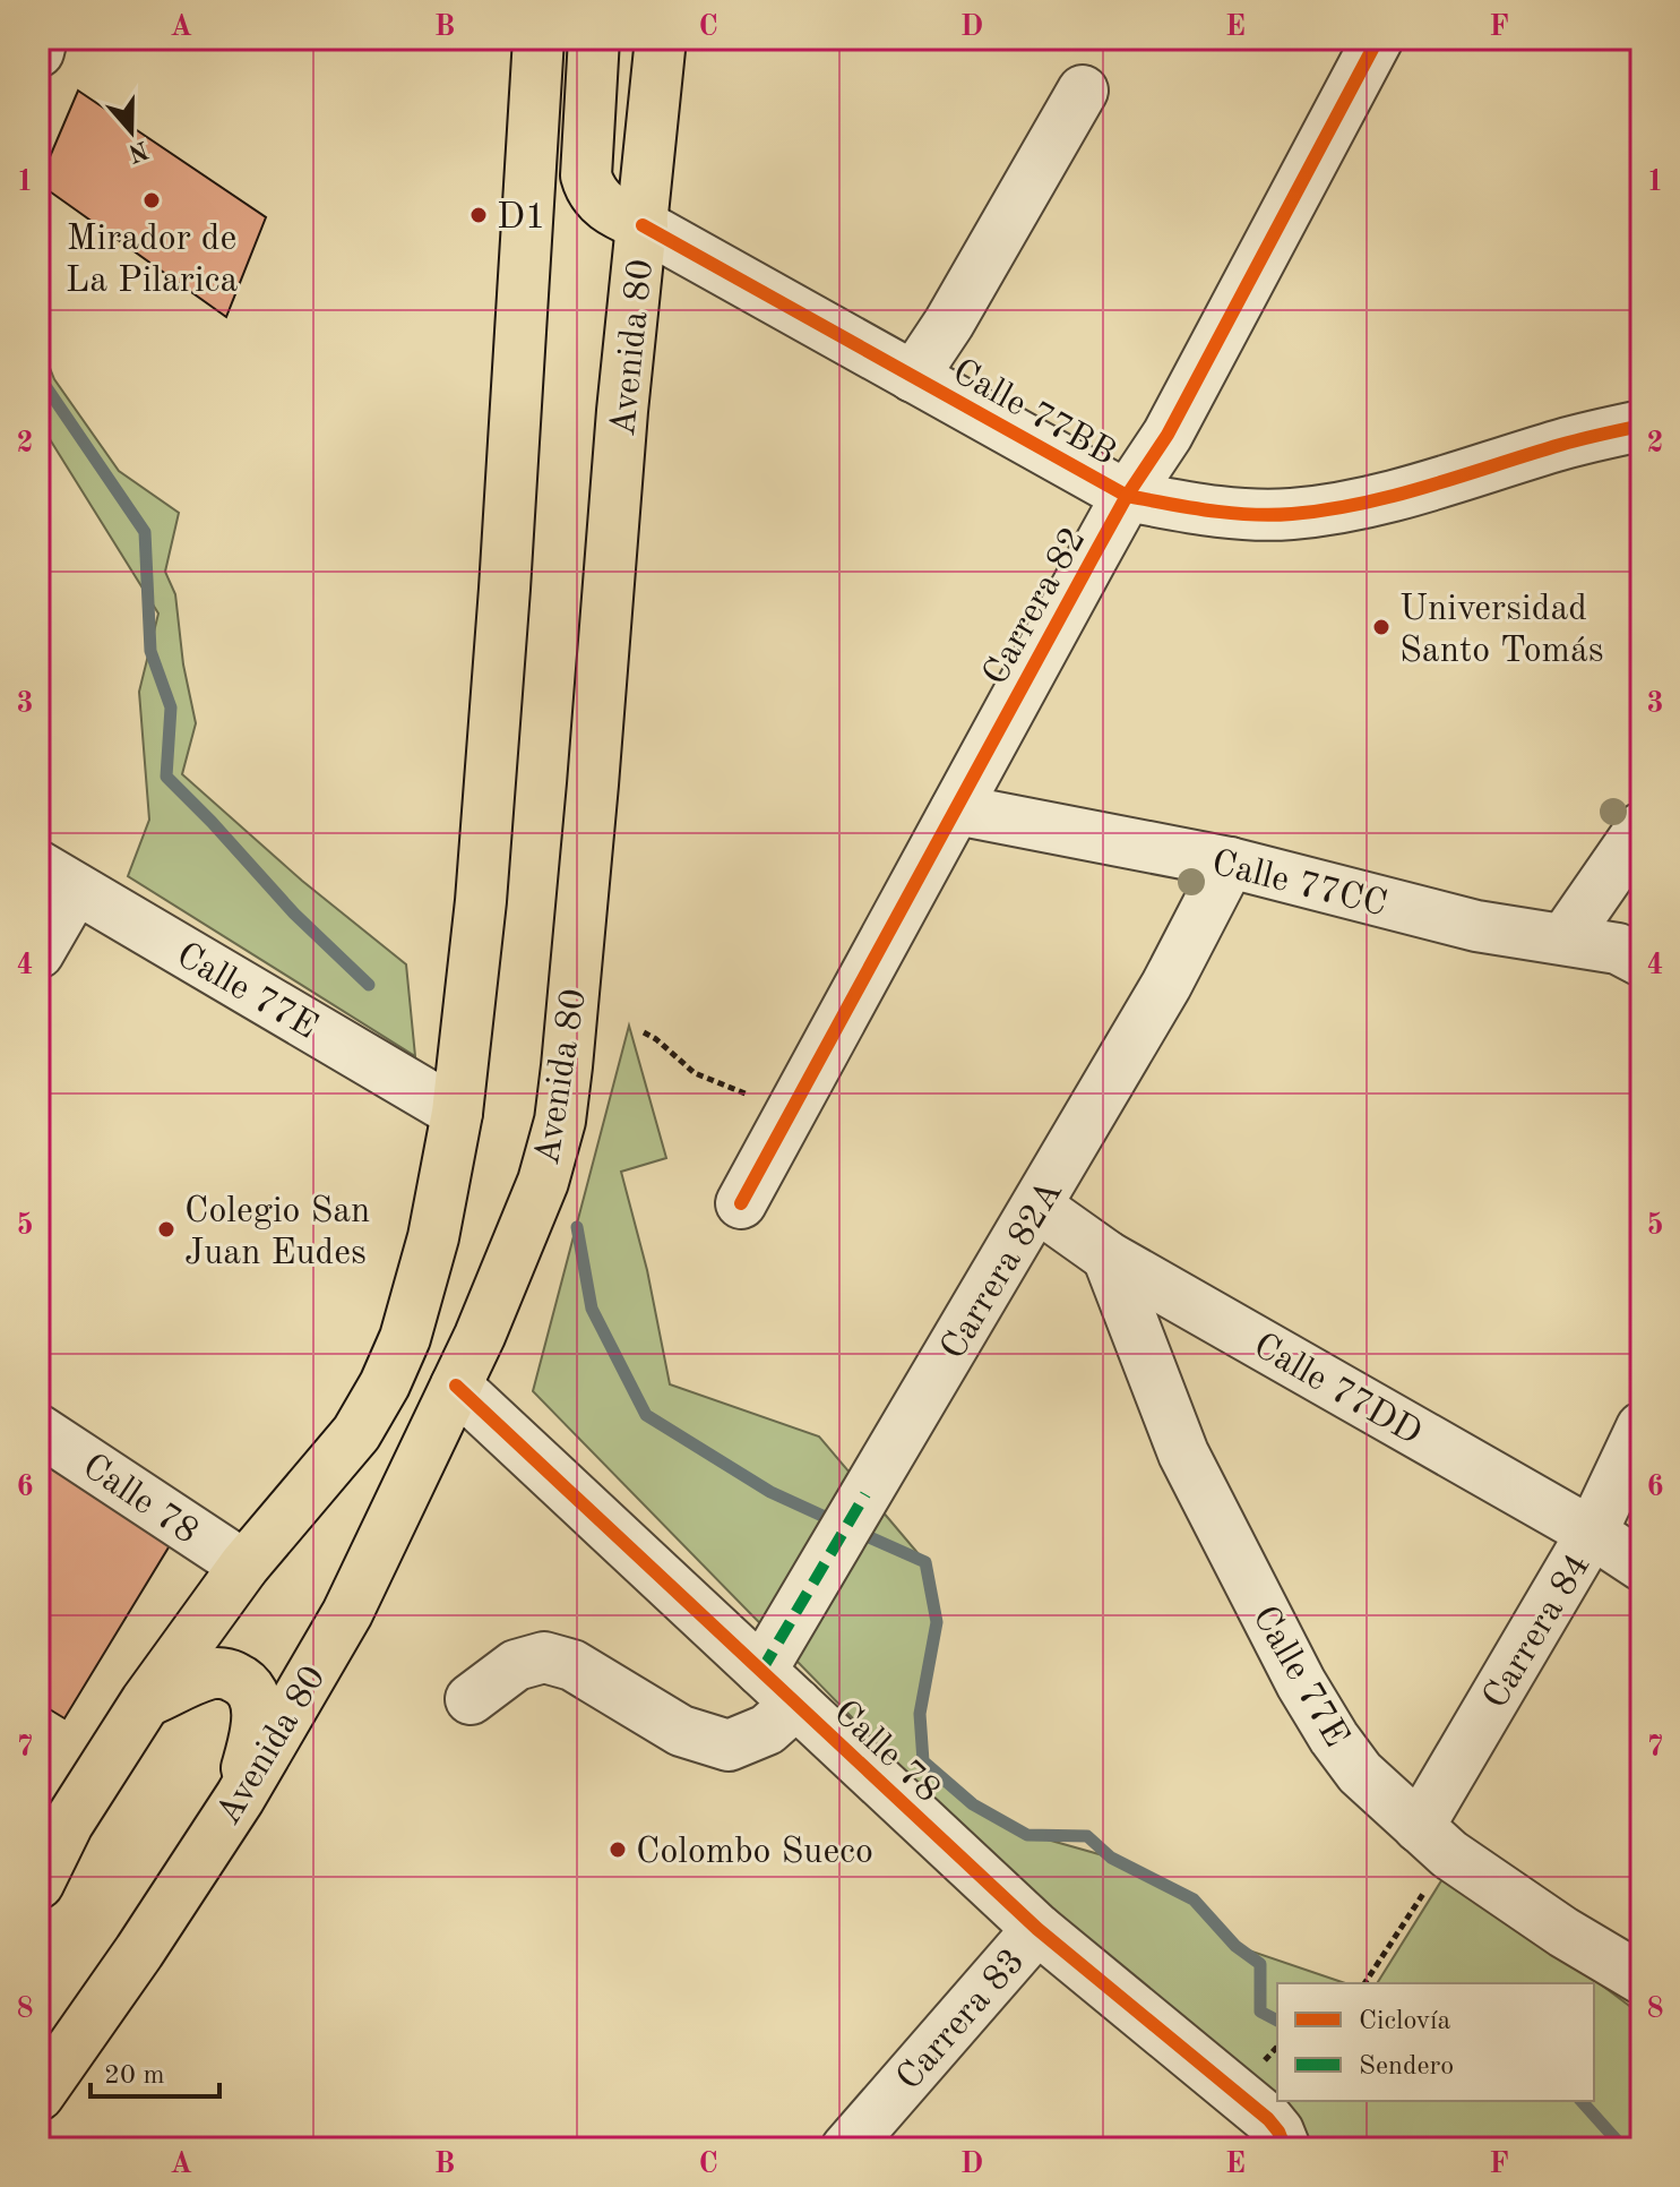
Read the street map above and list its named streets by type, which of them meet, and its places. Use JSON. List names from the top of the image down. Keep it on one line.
{"streets":{"main road":["Avenida 80"],"street":["Calle 77BB","Carrera 82","Calle 77CC","Calle 77E","Carrera 82A","Calle 77DD","Calle 78","Carrera 84","Carrera 83"]},"crossings":[["Avenida 80","Calle 77BB"],["Avenida 80","Calle 78"],["Calle 77BB","Carrera 82"],["Carrera 82","Calle 77CC"],["Calle 77CC","Carrera 82A"],["Calle 77E","Calle 77DD"],["Calle 77E","Carrera 84"],["Carrera 82A","Calle 77DD"],["Carrera 82A","Calle 78"],["Calle 77DD","Carrera 84"],["Calle 78","Carrera 83"]],"places":["Mirador de La Pilarica","D1","Universidad Santo Tomás","Colegio San Juan Eudes","Colombo Sueco"],"legend":["Ciclovía","Sendero"],"scale_bar":"20 m","north":"bottom","grid":{"columns":["A","B","C","D","E","F"],"rows":["1","2","3","4","5","6","7","8"]}}
